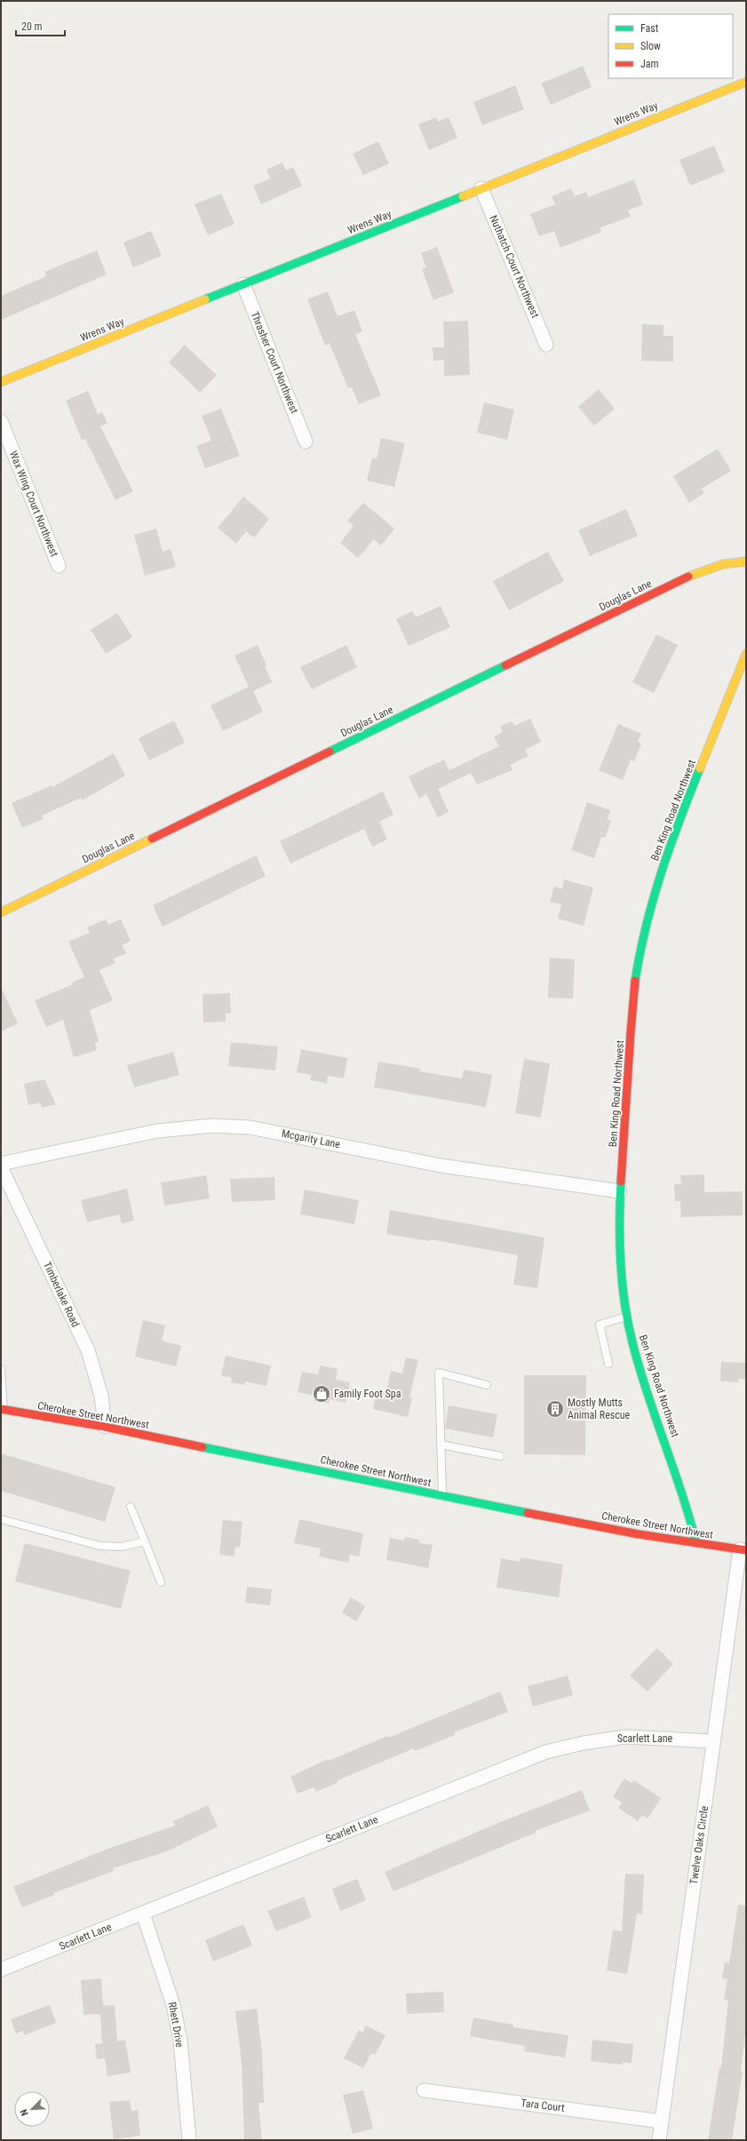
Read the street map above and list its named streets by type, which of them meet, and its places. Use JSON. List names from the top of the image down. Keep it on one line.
{"streets":{"street":["Wrens Way","Nuthatch Court Northwest","Thrasher Court Northwest","Wax Wing Court Northwest","Douglas Lane","Ben King Road Northwest","Mcgarity Lane","Timberlake Road","Cherokee Street Northwest","Scarlett Lane","Twelve Oaks Circle","Rhett Drive","Tara Court"]},"crossings":[["Wrens Way","Nuthatch Court Northwest"],["Wrens Way","Thrasher Court Northwest"],["Ben King Road Northwest","Mcgarity Lane"],["Ben King Road Northwest","Cherokee Street Northwest"],["Timberlake Road","Cherokee Street Northwest"],["Cherokee Street Northwest","Twelve Oaks Circle"],["Scarlett Lane","Twelve Oaks Circle"],["Scarlett Lane","Rhett Drive"],["Twelve Oaks Circle","Tara Court"]],"places":{"shop":["Family Foot Spa"],"building":["Mostly Mutts Animal Rescue"]},"legend":["Fast","Slow","Jam"],"scale_bar":"20 m","north":"bottom left"}
